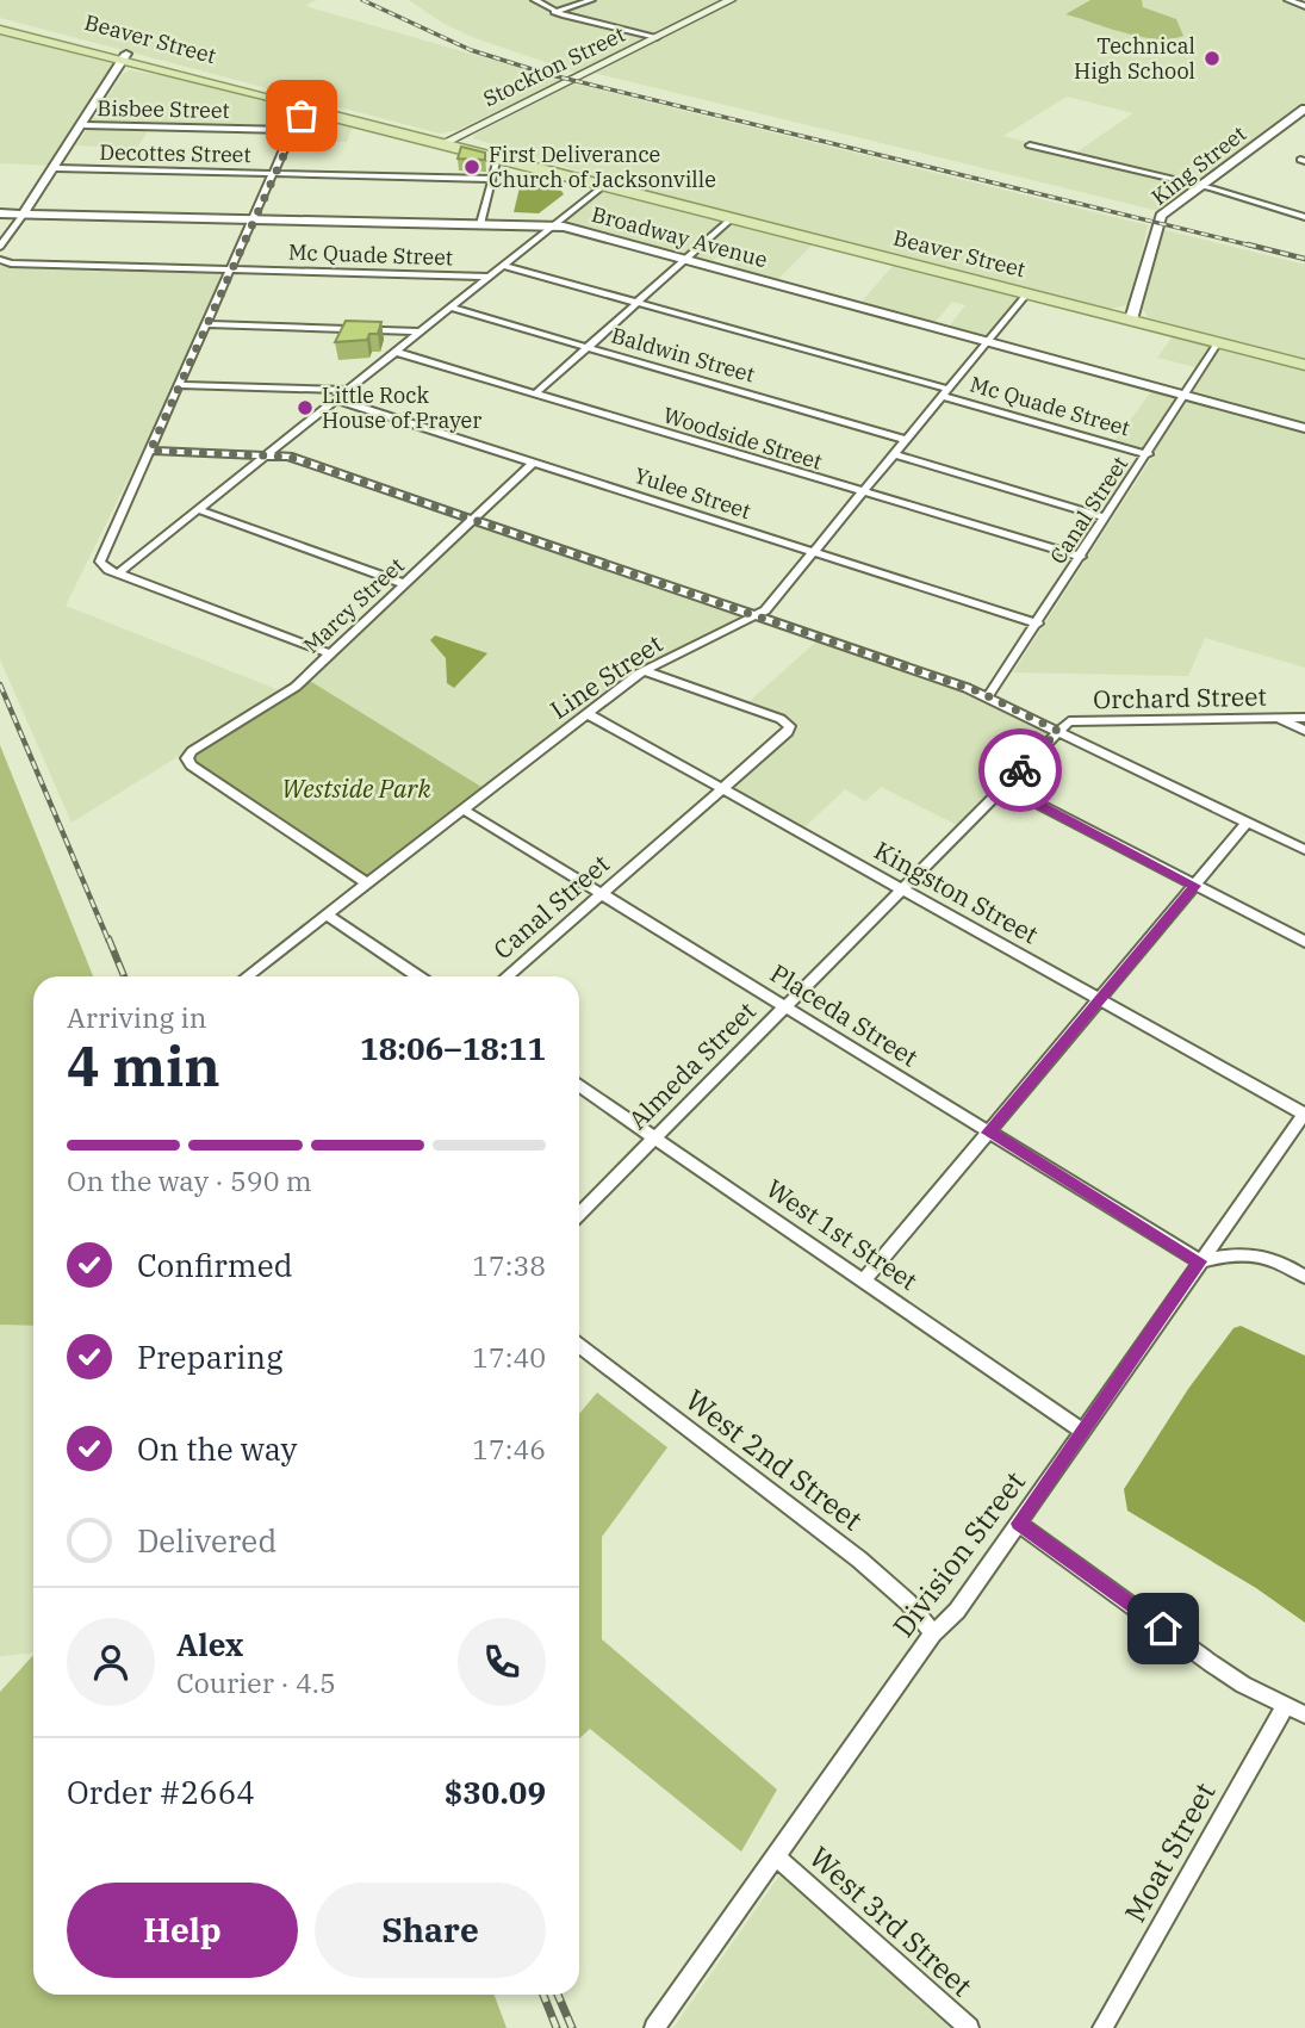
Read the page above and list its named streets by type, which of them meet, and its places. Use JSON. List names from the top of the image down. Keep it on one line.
{"streets":{"main road":["Beaver Street","Stockton Street"],"street":["Bisbee Street","Decottes Street","King Street","Broadway Avenue","Mc Quade Street","Baldwin Street","Woodside Street","Yulee Street","Canal Street","Marcy Street","Line Street","Orchard Street","Kingston Street","Placeda Street","Almeda Street","West 1st Street","West 2nd Street","Division Street","Moat Street","West 3rd Street"]},"crossings":[["Beaver Street","Stockton Street"],["Beaver Street","King Street"],["Beaver Street","Canal Street"],["Beaver Street","Line Street"],["Broadway Avenue","Canal Street"],["Broadway Avenue","Line Street"],["Mc Quade Street","Canal Street"],["Mc Quade Street","Line Street"],["Baldwin Street","Line Street"],["Woodside Street","Canal Street"],["Woodside Street","Line Street"],["Yulee Street","Canal Street"],["Yulee Street","Marcy Street"],["Yulee Street","Line Street"],["Canal Street","Line Street"],["Canal Street","Kingston Street"],["Canal Street","Placeda Street"],["Marcy Street","Line Street"],["Line Street","Kingston Street"],["Line Street","Placeda Street"],["Orchard Street","Almeda Street"],["Kingston Street","Almeda Street"],["Kingston Street","Division Street"],["Placeda Street","Almeda Street"],["Placeda Street","Division Street"],["Almeda Street","West 1st Street"],["West 1st Street","Division Street"],["West 2nd Street","Division Street"],["Division Street","West 3rd Street"]],"parks":["Westside Park"],"places":["Technical High School","First Deliverance Church of Jacksonville","Little Rock House of Prayer"],"page":{"heading":["4 min","Arriving in","18:06–18:11"],"panel":["Alex","Courier · 4.5","Order #2664","$30.09"],"bar":"On the way · 590 m","list":[["Confirmed","17:38"],["Preparing","17:40"],["On the way","17:46"],"Delivered"],"buttons":["Help","Share"]}}
